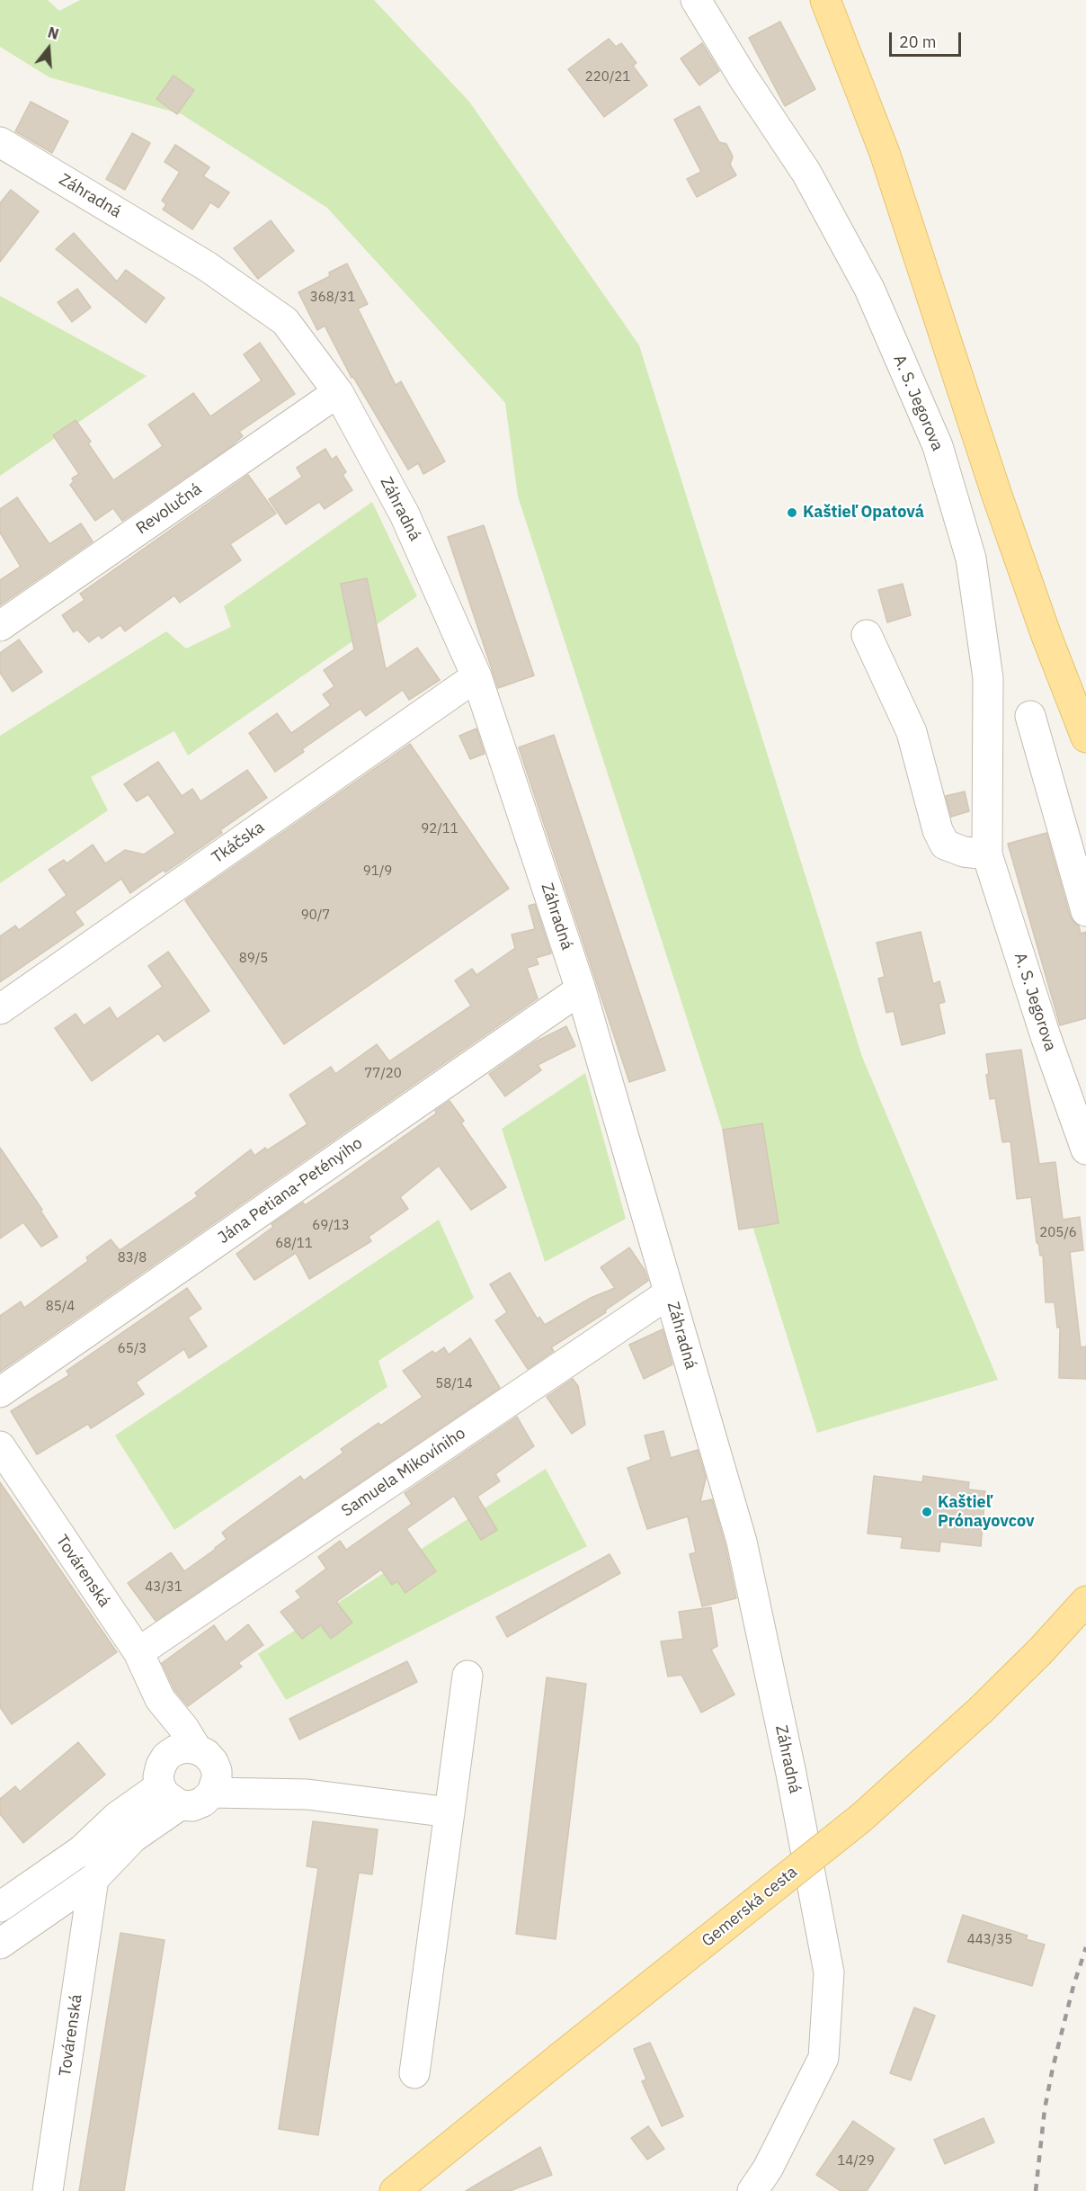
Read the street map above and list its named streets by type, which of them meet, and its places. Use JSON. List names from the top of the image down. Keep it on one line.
{"streets":{"main road":["Gemerská cesta"],"street":["Záhradná","A. S. Jegorova","Revolučná","Tkáčska","Jána Petiana-Petényiho","Samuela Mikovíniho","Továrenská"]},"crossings":[["Záhradná","Revolučná"],["Záhradná","Tkáčska"],["Záhradná","Jána Petiana-Petényiho"],["Záhradná","Samuela Mikovíniho"],["Záhradná","Gemerská cesta"],["Samuela Mikovíniho","Továrenská"]],"places":["Kaštieľ Opatová","Kaštieľ Prónayovcov"],"house_numbers":["220/21","368/31","92/11","91/9","90/7","89/5","77/20","69/13","205/6","68/11","83/8","85/4","65/3","58/14","43/31","443/35","14/29"],"scale_bar":"20 m","north":"top"}
